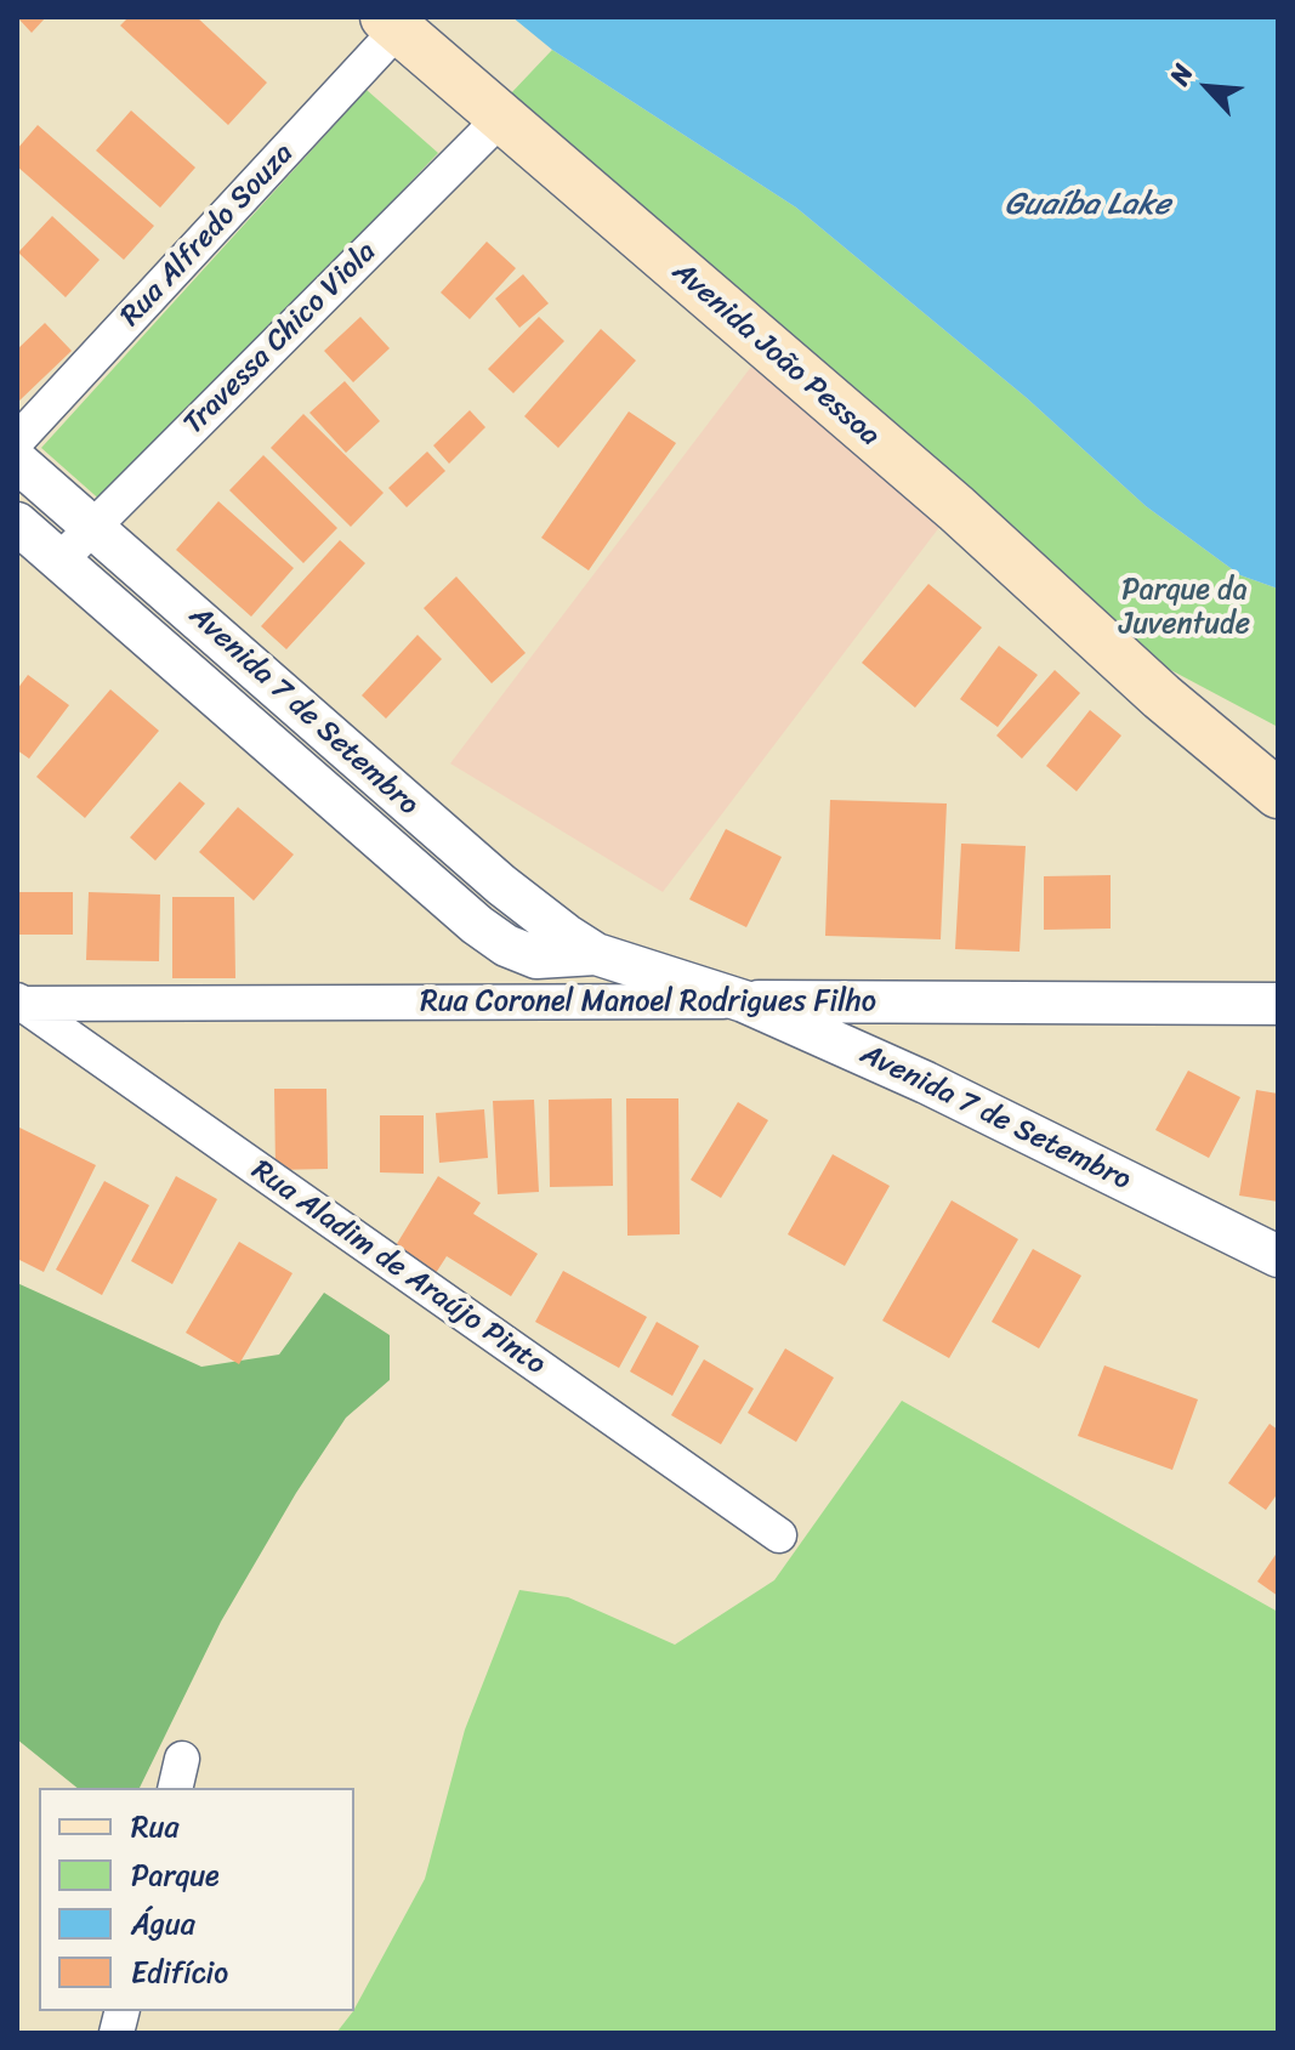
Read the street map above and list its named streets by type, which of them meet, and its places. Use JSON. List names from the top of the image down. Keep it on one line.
{"streets":{"main road":["Avenida João Pessoa"],"street":["Rua Alfredo Souza","Travessa Chico Viola","Avenida 7 de Setembro","Rua Coronel Manoel Rodrigues Filho","Rua Aladim de Araújo Pinto"]},"crossings":[["Rua Alfredo Souza","Avenida João Pessoa"],["Travessa Chico Viola","Avenida João Pessoa"],["Travessa Chico Viola","Avenida 7 de Setembro"],["Avenida 7 de Setembro","Rua Coronel Manoel Rodrigues Filho"],["Rua Coronel Manoel Rodrigues Filho","Rua Aladim de Araújo Pinto"]],"water":["Guaíba Lake"],"parks":["Parque da Juventude"],"legend":["Rua","Parque","Água","Edifício"],"north":"top left"}
